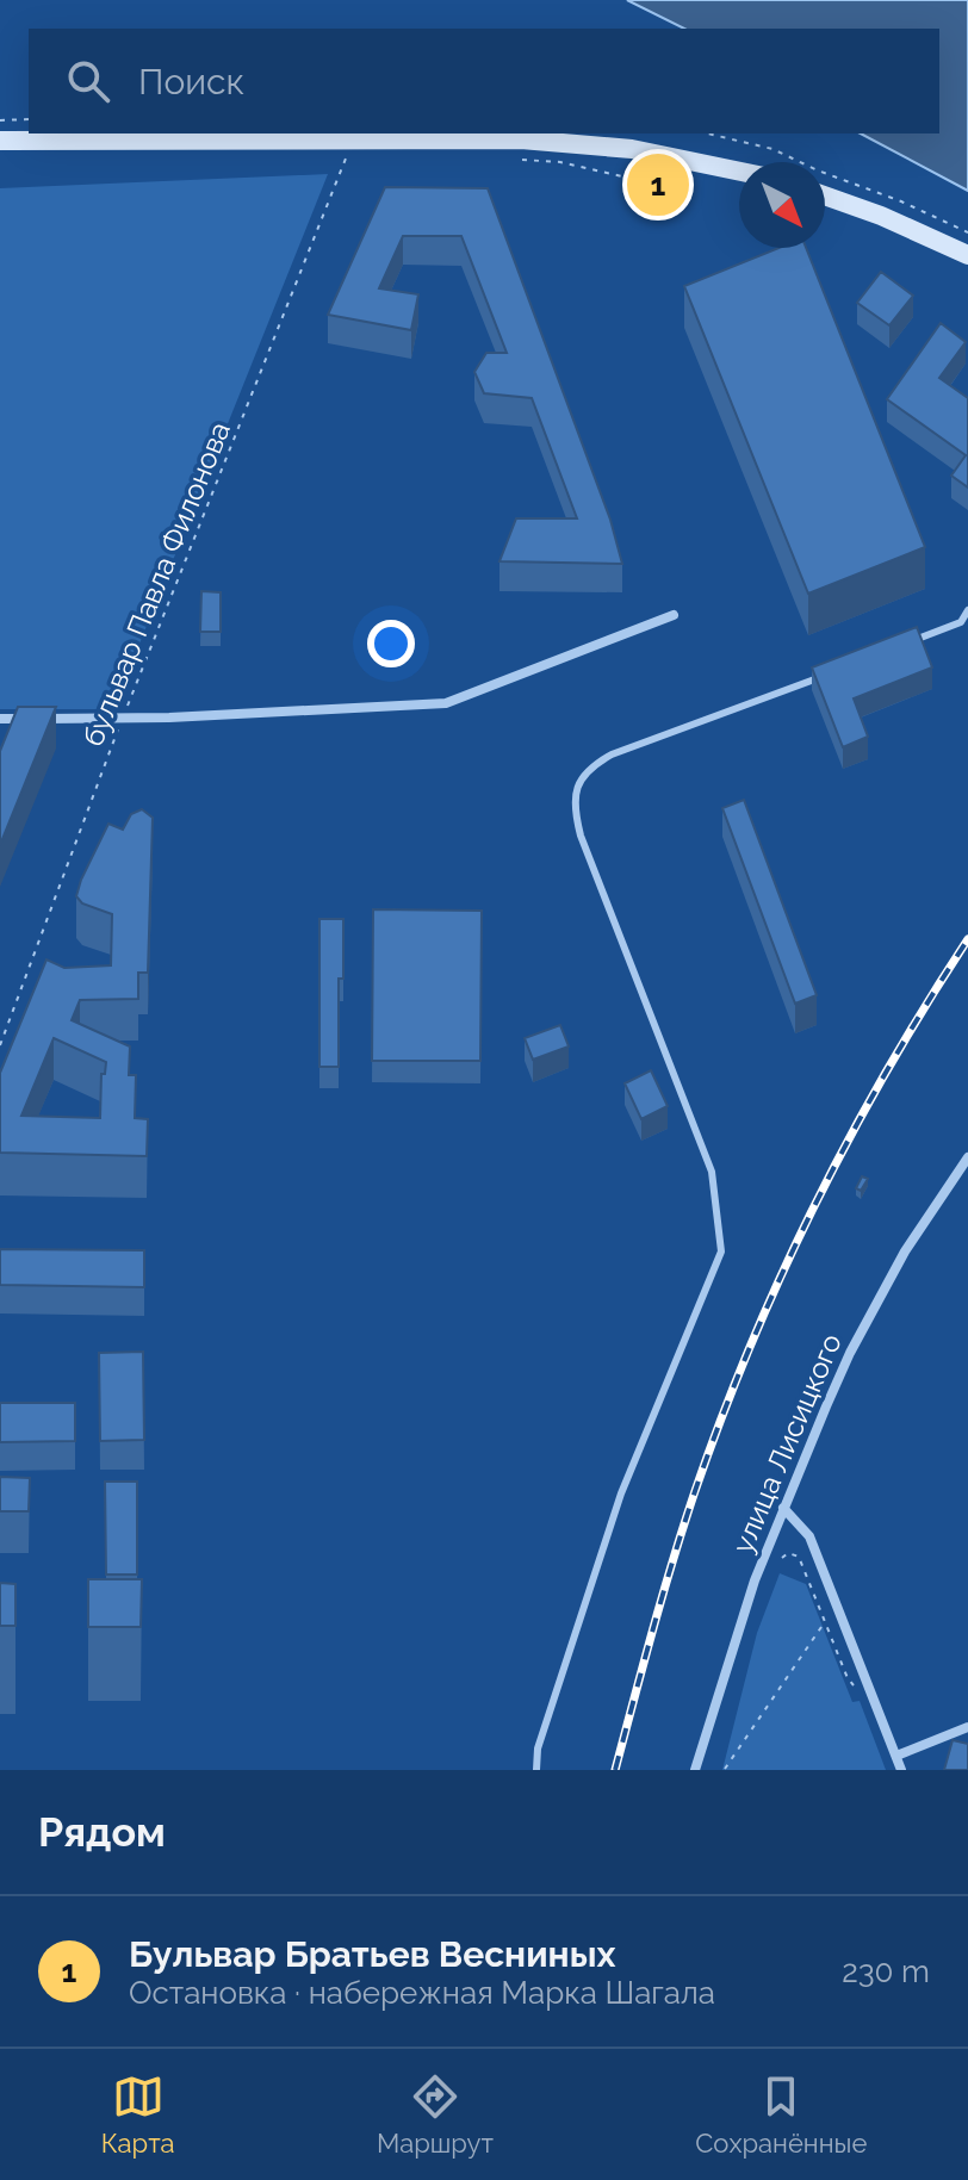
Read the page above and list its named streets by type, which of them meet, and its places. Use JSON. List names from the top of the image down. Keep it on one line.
{"streets":{"street":["улица Лисицкого"],"path":["бульвар Павла Филонова"]},"north":"bottom right","page":{"search":"Поиск","pins":"1","heading":"Рядом","list":[{"mark":"1","name":"Бульвар Братьев Весниных","note":"Остановка · набережная Марка Шагала","value":"230 m"}],"nav":["Карта","Маршрут","Сохранённые"]}}
